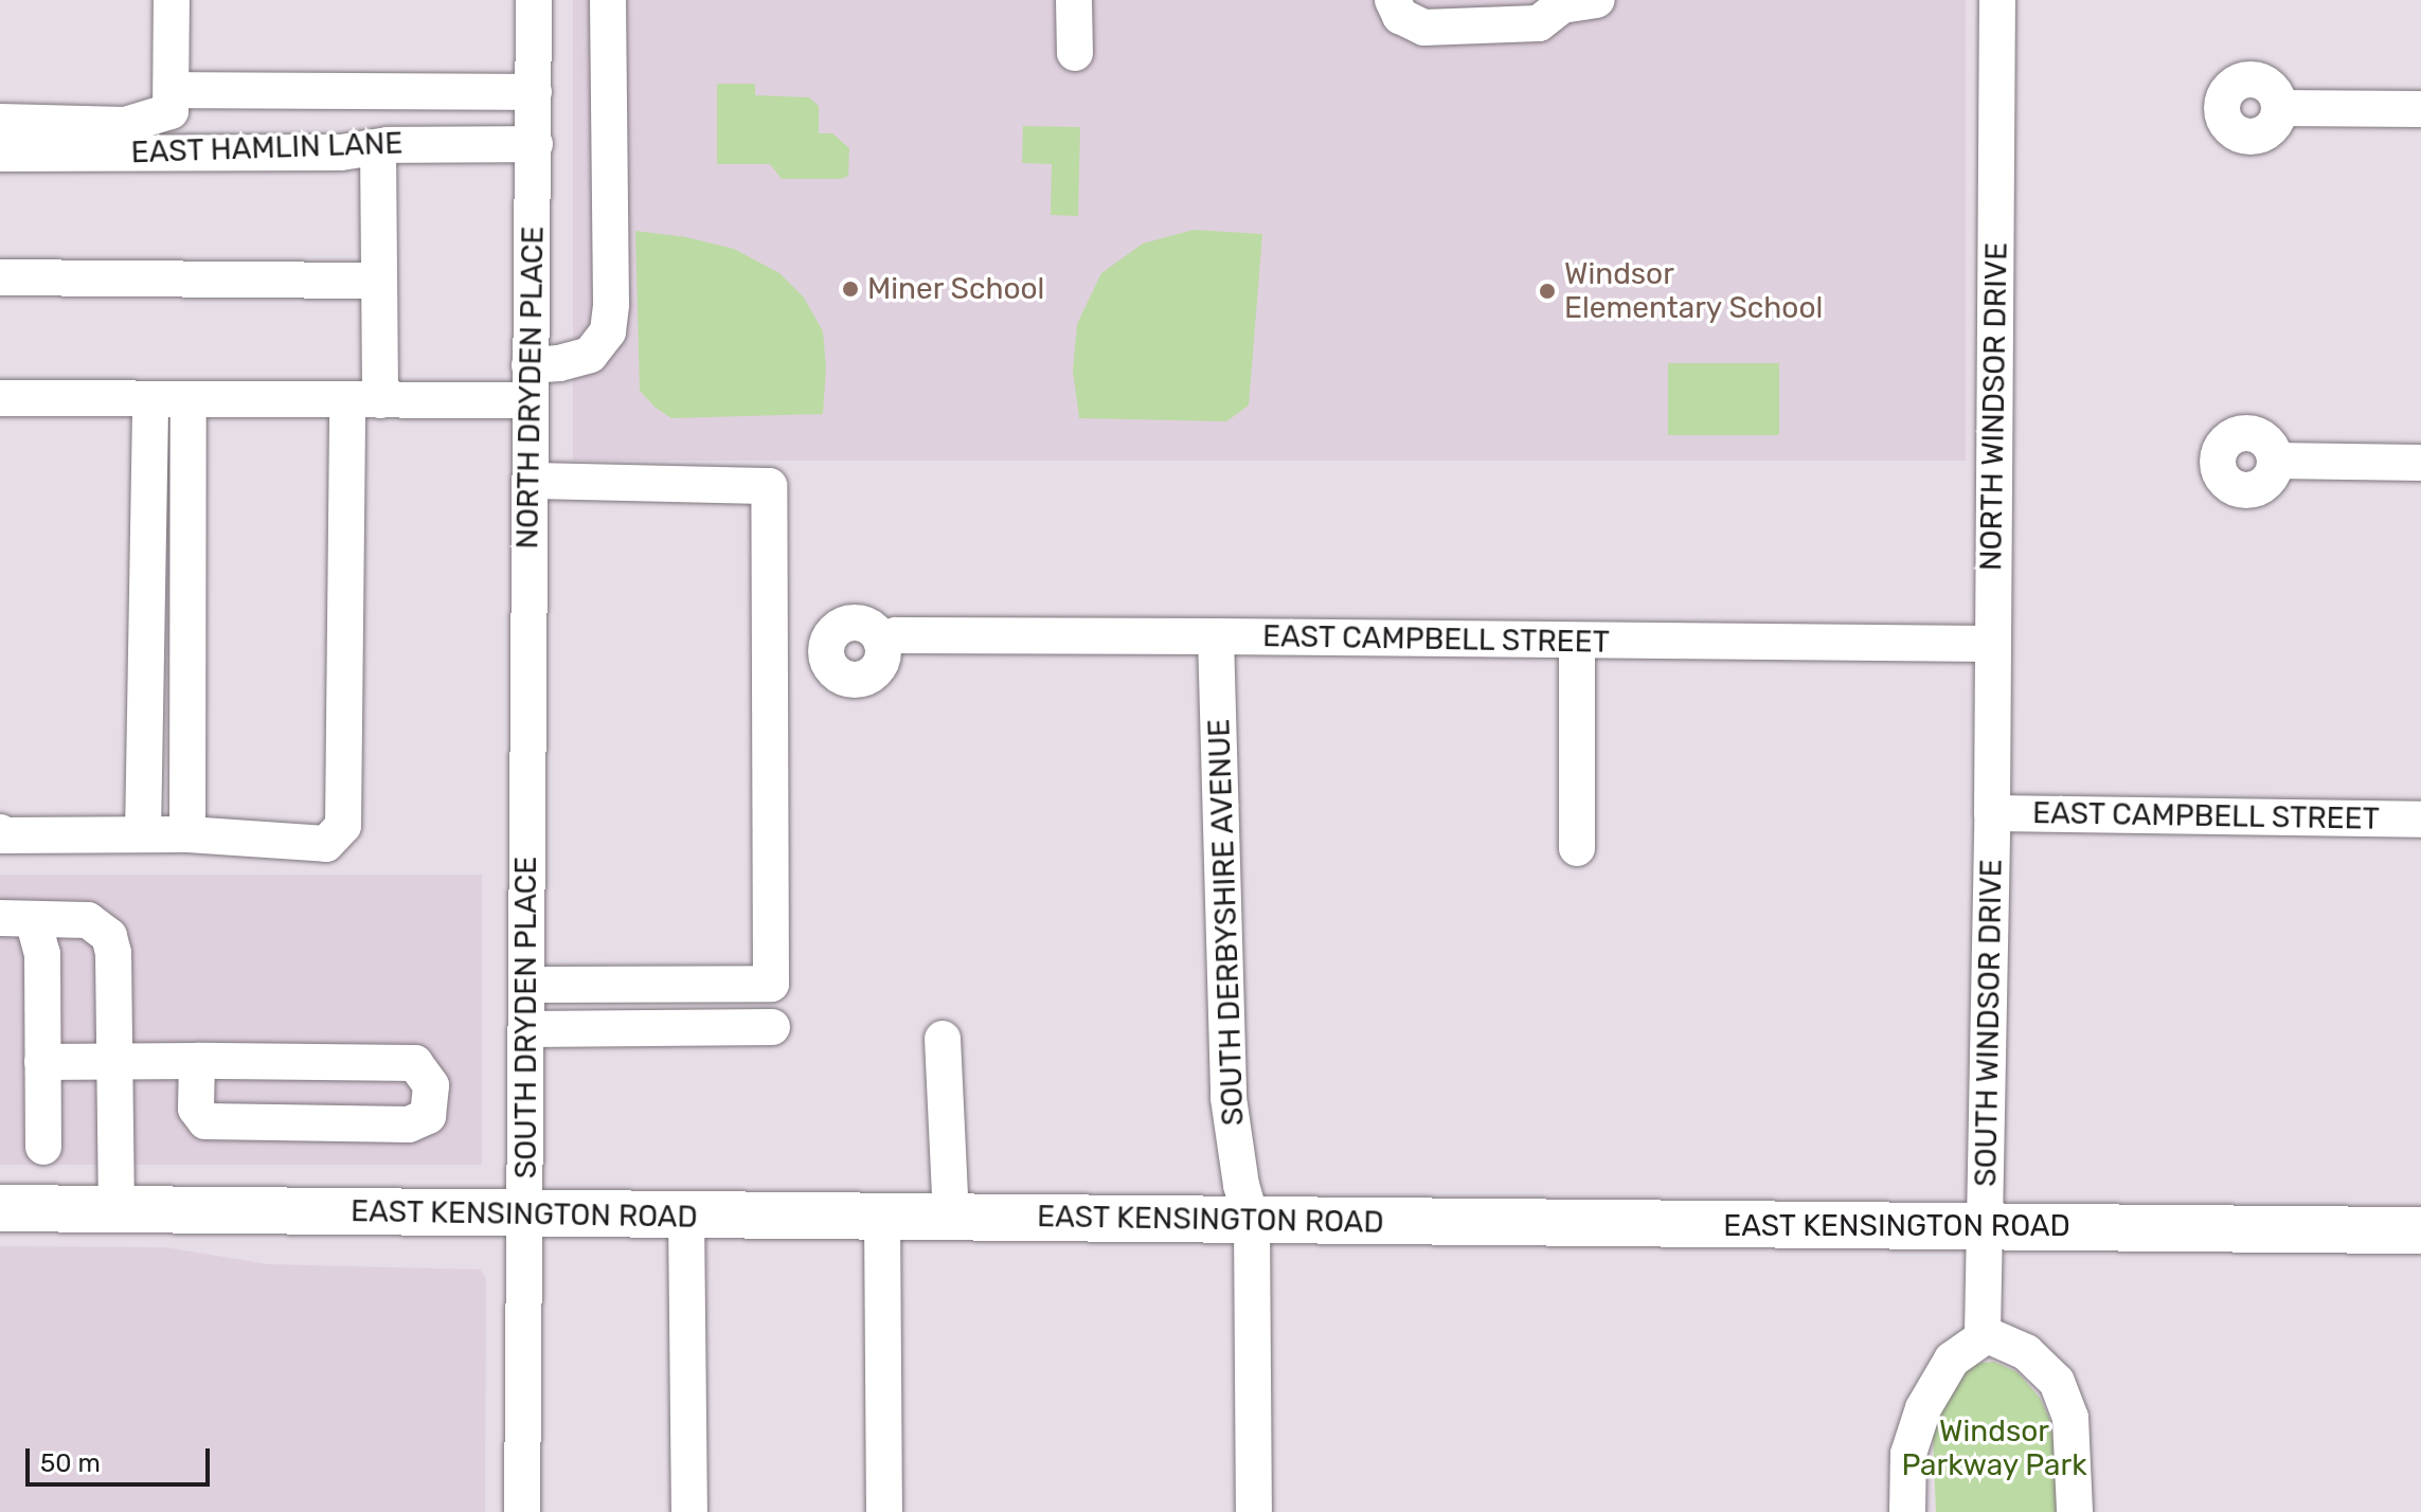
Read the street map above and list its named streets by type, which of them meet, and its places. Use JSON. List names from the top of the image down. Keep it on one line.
{"streets":{"main road":["EAST KENSINGTON ROAD"],"street":["EAST HAMLIN LANE","NORTH DRYDEN PLACE","NORTH WINDSOR DRIVE","EAST CAMPBELL STREET","SOUTH DERBYSHIRE AVENUE","SOUTH DRYDEN PLACE","SOUTH WINDSOR DRIVE"]},"crossings":[["EAST HAMLIN LANE","NORTH DRYDEN PLACE"],["NORTH DRYDEN PLACE","SOUTH DRYDEN PLACE"],["NORTH WINDSOR DRIVE","EAST CAMPBELL STREET"],["NORTH WINDSOR DRIVE","SOUTH WINDSOR DRIVE"],["EAST CAMPBELL STREET","SOUTH DERBYSHIRE AVENUE"],["EAST CAMPBELL STREET","SOUTH WINDSOR DRIVE"],["SOUTH DERBYSHIRE AVENUE","EAST KENSINGTON ROAD"],["SOUTH DRYDEN PLACE","EAST KENSINGTON ROAD"],["SOUTH WINDSOR DRIVE","EAST KENSINGTON ROAD"]],"parks":["Windsor Parkway Park"],"places":["Miner School","Windsor Elementary School"],"scale_bar":"50 m"}
